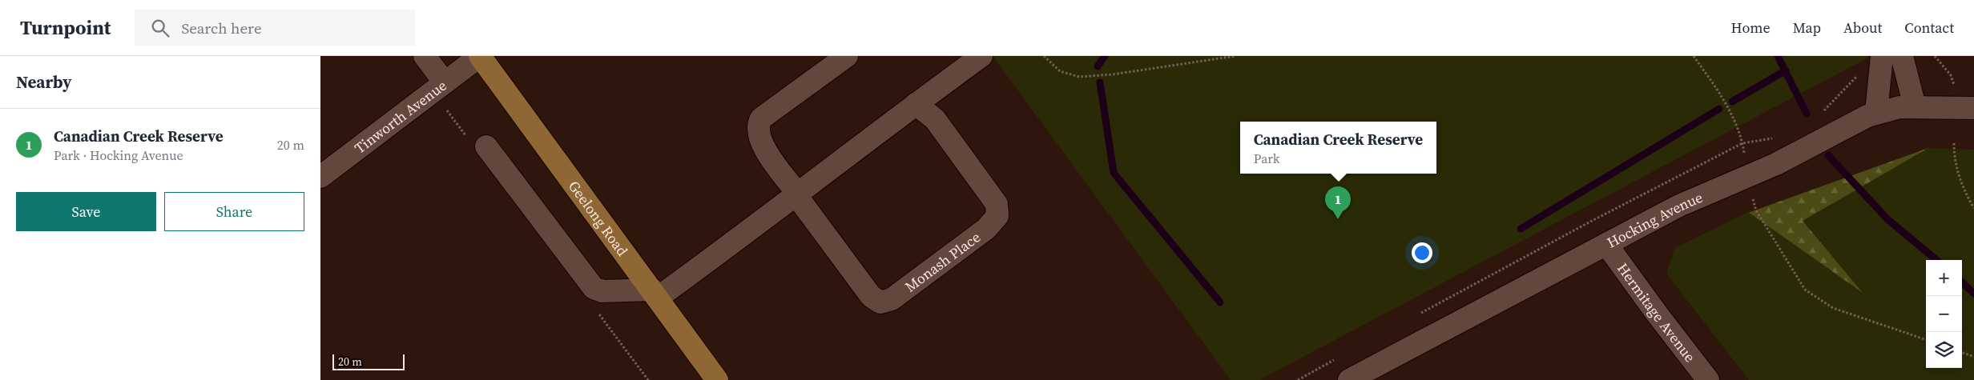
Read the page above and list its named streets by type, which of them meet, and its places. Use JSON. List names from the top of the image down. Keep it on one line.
{"streets":{"main road":["Geelong Road"],"street":["Tinworth Avenue","Hocking Avenue","Monash Place","Hermitage Avenue"]},"crossings":[["Tinworth Avenue","Geelong Road"],["Hocking Avenue","Hermitage Avenue"]],"scale_bar":"20 m","page":{"header":"Turnpoint","search":"Search here","nav":["Home","Map","About","Contact"],"heading":"Nearby","list":[{"mark":"1","name":"Canadian Creek Reserve","note":"Park · Hocking Avenue","value":"20 m"}],"popup":["Canadian Creek Reserve","Park"],"buttons":["Save","Share"],"pins":"1","map_buttons":["+","−"],"scale":"20 m"}}
